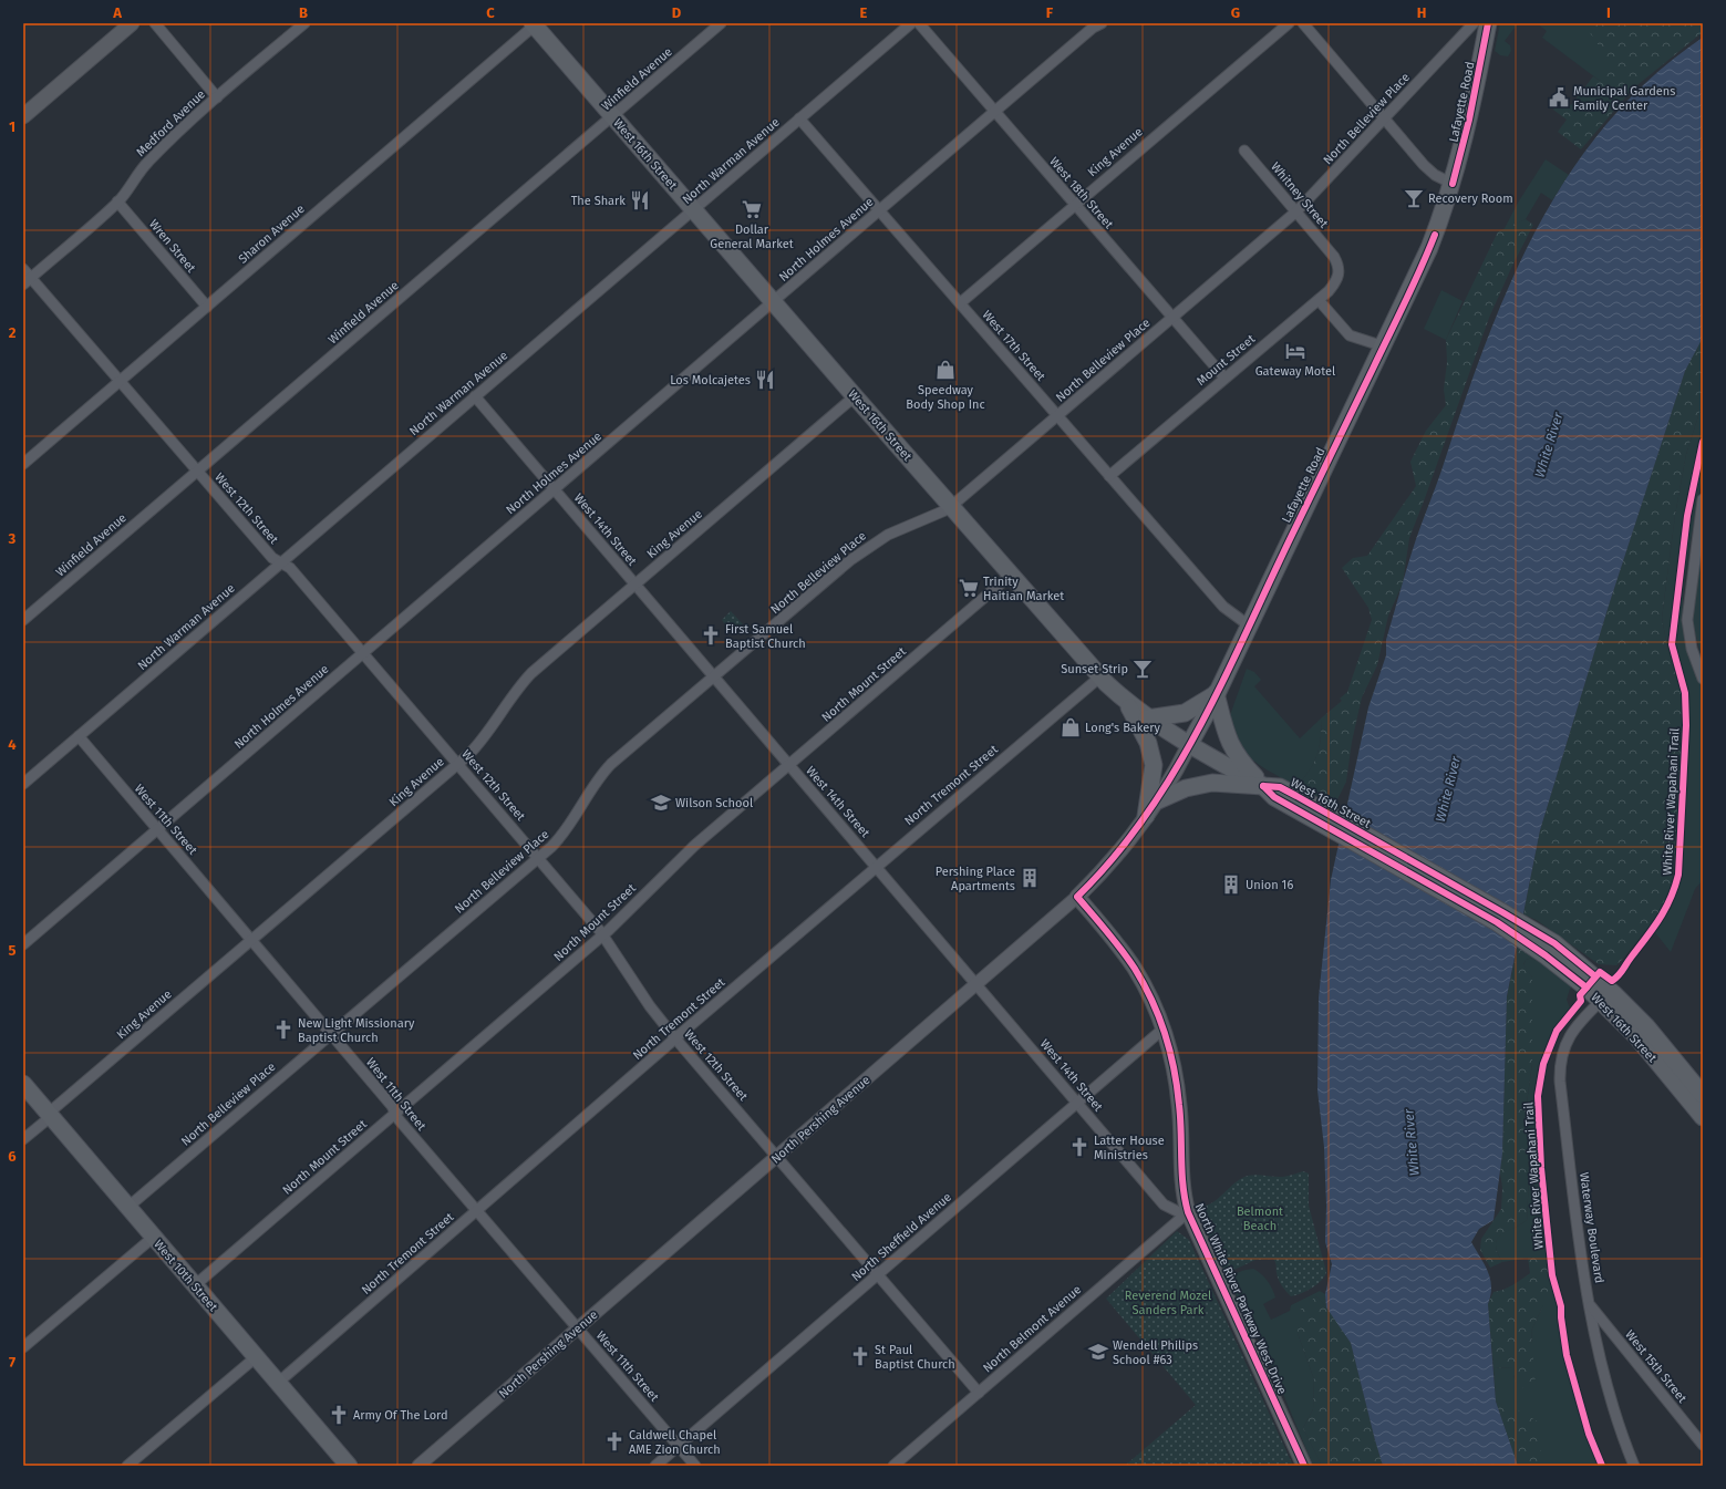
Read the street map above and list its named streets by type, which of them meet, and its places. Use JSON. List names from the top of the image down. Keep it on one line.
{"streets":{"main road":["Lafayette Road","West 16th Street","North Pershing Avenue","West 10th Street","North White River Parkway West Drive"],"street":["Winfield Avenue","North Belleview Place","Medford Avenue","King Avenue","North Warman Avenue","West 18th Street","Whitney Street","Sharon Avenue","North Holmes Avenue","Wren Street","West 17th Street","Mount Street","West 12th Street","West 14th Street","North Mount Street","North Tremont Street","West 11th Street","Waterway Boulevard","North Sheffield Avenue","North Belmont Avenue","West 15th Street"],"cycle path":["White River Wapahani Trail"]},"crossings":[["Winfield Avenue","West 16th Street"],["Winfield Avenue","West 12th Street"],["Lafayette Road","West 16th Street"],["Lafayette Road","West 17th Street"],["Lafayette Road","North Pershing Avenue"],["North Belleview Place","West 16th Street"],["North Belleview Place","West 18th Street"],["North Belleview Place","Whitney Street"],["North Belleview Place","West 17th Street"],["North Belleview Place","West 12th Street"],["North Belleview Place","West 14th Street"],["North Belleview Place","West 11th Street"],["North Belleview Place","West 10th Street"],["Medford Avenue","Wren Street"],["Medford Avenue","West 12th Street"],["King Avenue","West 16th Street"],["King Avenue","West 18th Street"],["King Avenue","West 17th Street"],["King Avenue","West 12th Street"],["King Avenue","West 14th Street"],["King Avenue","West 11th Street"],["King Avenue","West 10th Street"],["West 16th Street","North Warman Avenue"],["West 16th Street","Sharon Avenue"],["West 16th Street","North Holmes Avenue"],["West 16th Street","North Mount Street"],["West 16th Street","North Tremont Street"],["West 16th Street","North Pershing Avenue"],["West 16th Street","Waterway Boulevard"],["North Warman Avenue","West 17th Street"],["North Warman Avenue","West 12th Street"],["North Warman Avenue","West 14th Street"],["North Warman Avenue","West 11th Street"],["West 18th Street","North Holmes Avenue"],["West 18th Street","Mount Street"],["Whitney Street","Mount Street"],["Sharon Avenue","Wren Street"],["Sharon Avenue","West 12th Street"],["North Holmes Avenue","West 17th Street"],["North Holmes Avenue","West 12th Street"],["North Holmes Avenue","West 14th Street"],["North Holmes Avenue","West 11th Street"],["West 17th Street","Mount Street"],["West 12th Street","North Mount Street"],["West 12th Street","North Tremont Street"],["West 12th Street","North Pershing Avenue"],["West 12th Street","North Sheffield Avenue"],["West 12th Street","North Belmont Avenue"],["West 14th Street","North Mount Street"],["West 14th Street","North Tremont Street"],["West 14th Street","North Pershing Avenue"],["West 14th Street","North Sheffield Avenue"],["West 14th Street","North White River Parkway West Drive"],["West 14th Street","North Belmont Avenue"],["North Mount Street","West 11th Street"],["North Mount Street","West 10th Street"],["North Tremont Street","West 11th Street"],["North Tremont Street","West 10th Street"],["West 11th Street","North Pershing Avenue"],["West 11th Street","North Sheffield Avenue"],["North Pershing Avenue","North White River Parkway West Drive"],["Waterway Boulevard","West 15th Street"],["North Sheffield Avenue","North White River Parkway West Drive"],["North White River Parkway West Drive","North Belmont Avenue"]],"water":["White River"],"parks":["Belmont Beach","Reverend Mozel Sanders Park"],"places":{"public building":["Municipal Gardens Family Center"],"bar":["Recovery Room","Sunset Strip"],"restaurant":["The Shark","Los Molcajetes"],"supermarket":["Dollar General Market","Trinity Haitian Market"],"hotel":["Gateway Motel"],"shop":["Speedway Body Shop Inc","Long's Bakery"],"church":["First Samuel Baptist Church","New Light Missionary Baptist Church","Latter House Ministries","St Paul Baptist Church","Army Of The Lord","Caldwell Chapel AME Zion Church"],"school or university":["Wilson School","Wendell Philips School #63"],"building":["Pershing Place Apartments","Union 16"]},"grid":{"columns":["A","B","C","D","E","F","G","H","I"],"rows":["1","2","3","4","5","6","7"]}}
